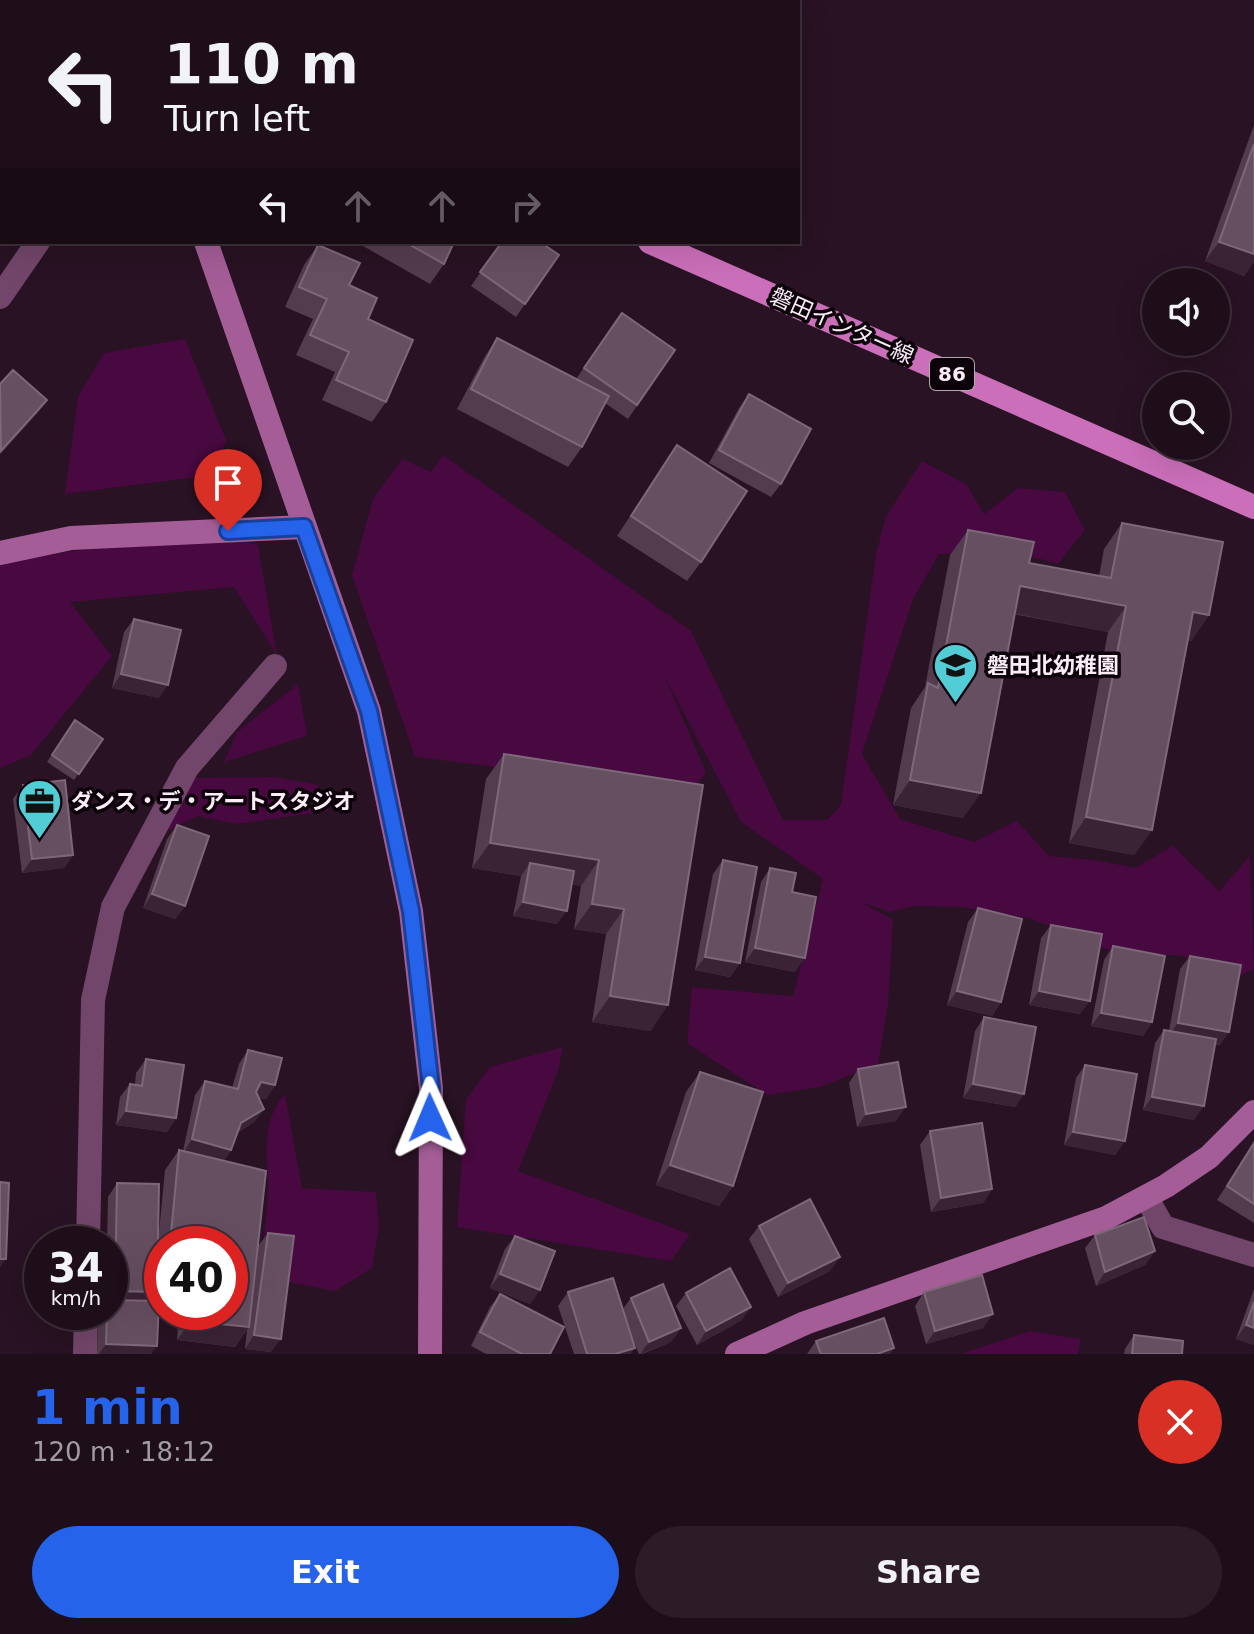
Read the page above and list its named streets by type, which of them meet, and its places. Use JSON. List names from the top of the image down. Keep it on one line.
{"streets":{"main road":["磐田インター線","86"]},"places":{"school or university":["磐田北幼稚園"],"office":["ダンス・デ・アートスタジオ"]},"page":{"turn":["110 m","Turn left"],"speed":"34 km/h","limit":"40","heading":["1 min","120 m · 18:12"],"buttons":["Exit","Share"]}}
